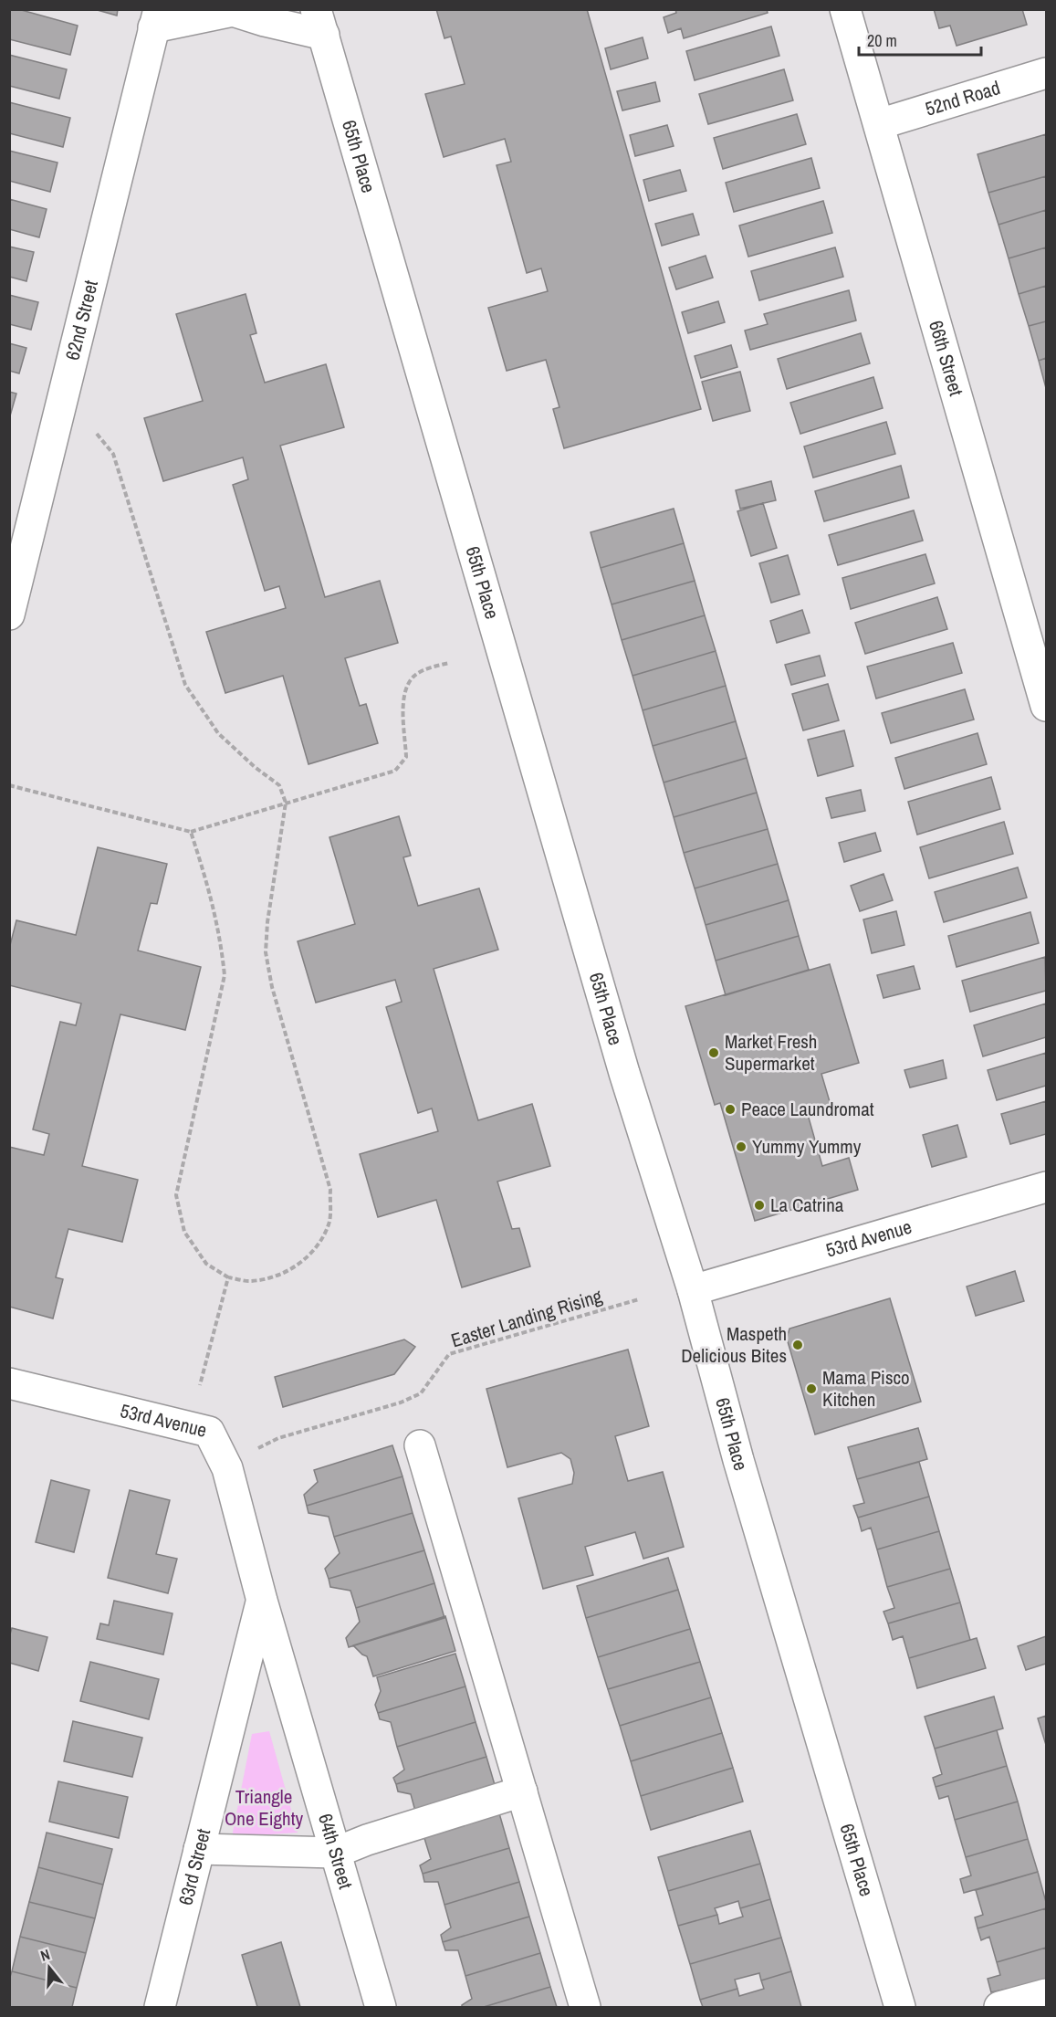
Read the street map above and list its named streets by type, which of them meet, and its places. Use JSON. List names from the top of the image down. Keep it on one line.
{"streets":{"street":["52nd Road","65th Place","62nd Street","66th Street","53rd Avenue","64th Street","63rd Street"],"path":["Easter Landing Rising"]},"crossings":[["52nd Road","66th Street"],["65th Place","62nd Street"],["65th Place","53rd Avenue"],["53rd Avenue","64th Street"],["53rd Avenue","63rd Street"],["64th Street","63rd Street"]],"parks":["Triangle One Eighty"],"places":["Market Fresh Supermarket","Peace Laundromat","Yummy Yummy","La Catrina","Maspeth Delicious Bites","Mama Pisco Kitchen"],"scale_bar":"20 m","north":"top"}
